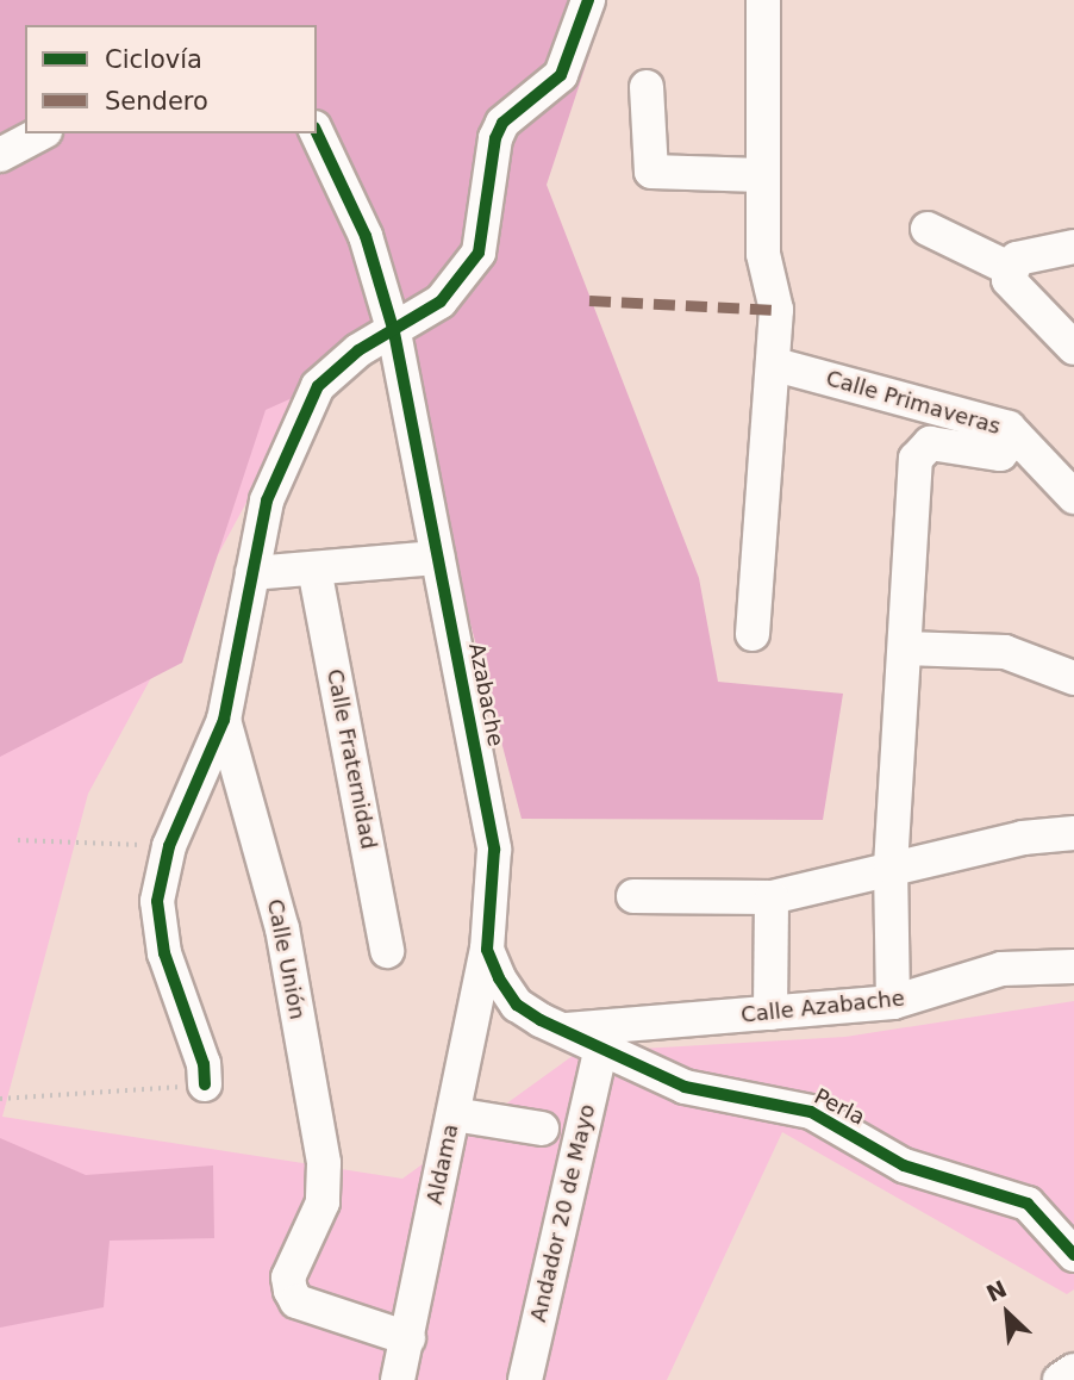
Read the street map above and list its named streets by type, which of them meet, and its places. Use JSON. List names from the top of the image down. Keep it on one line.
{"streets":{"street":["Calle Primaveras","Azabache","Calle Fraternidad","Calle Unión","Calle Azabache","Perla","Aldama","Andador 20 de Mayo"]},"crossings":[["Azabache","Aldama"],["Calle Unión","Aldama"],["Calle Azabache","Perla"],["Perla","Andador 20 de Mayo"]],"legend":["Ciclovía","Sendero"],"north":"top left"}
